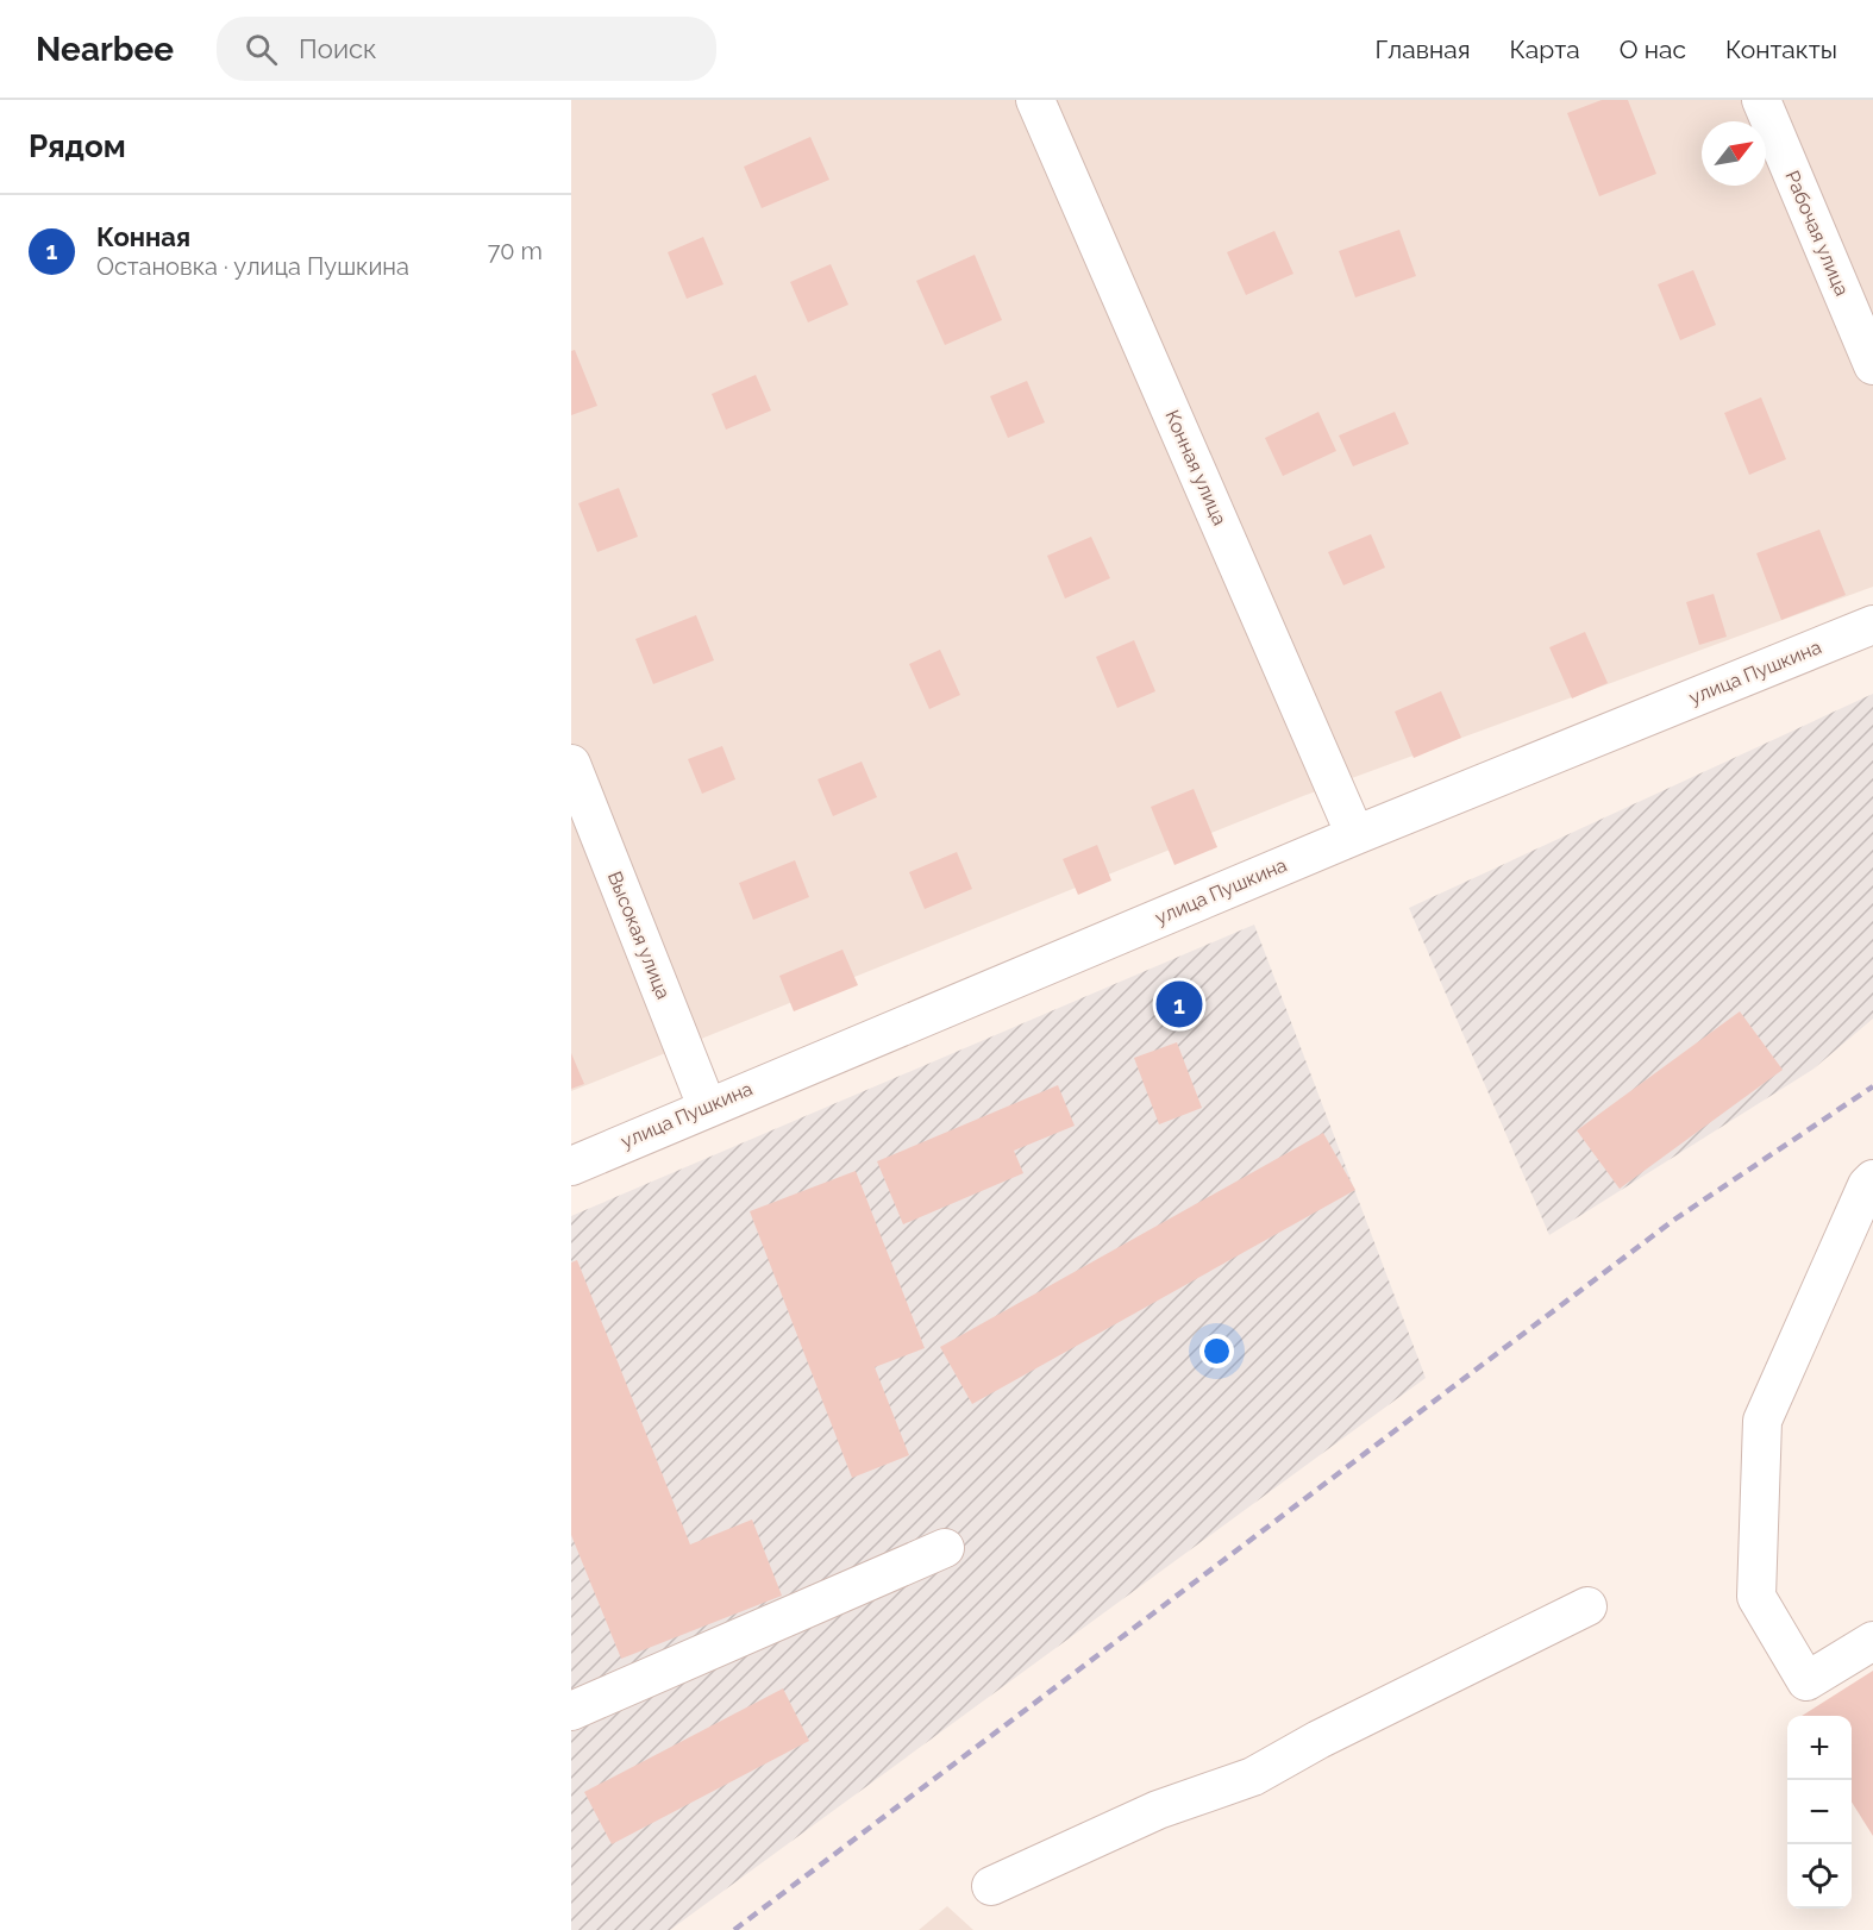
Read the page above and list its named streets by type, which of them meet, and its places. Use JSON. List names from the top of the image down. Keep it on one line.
{"streets":{"street":["Рабочая улица","Конная улица","улица Пушкина","Высокая улица"]},"crossings":[["Конная улица","улица Пушкина"],["улица Пушкина","Высокая улица"]],"north":"top right","page":{"header":"Nearbee","search":"Поиск","nav":["Главная","Карта","О нас","Контакты"],"heading":"Рядом","list":[{"mark":"1","name":"Конная","note":"Остановка · улица Пушкина","value":"70 m"}],"pins":"1","map_buttons":["+","−"]}}
